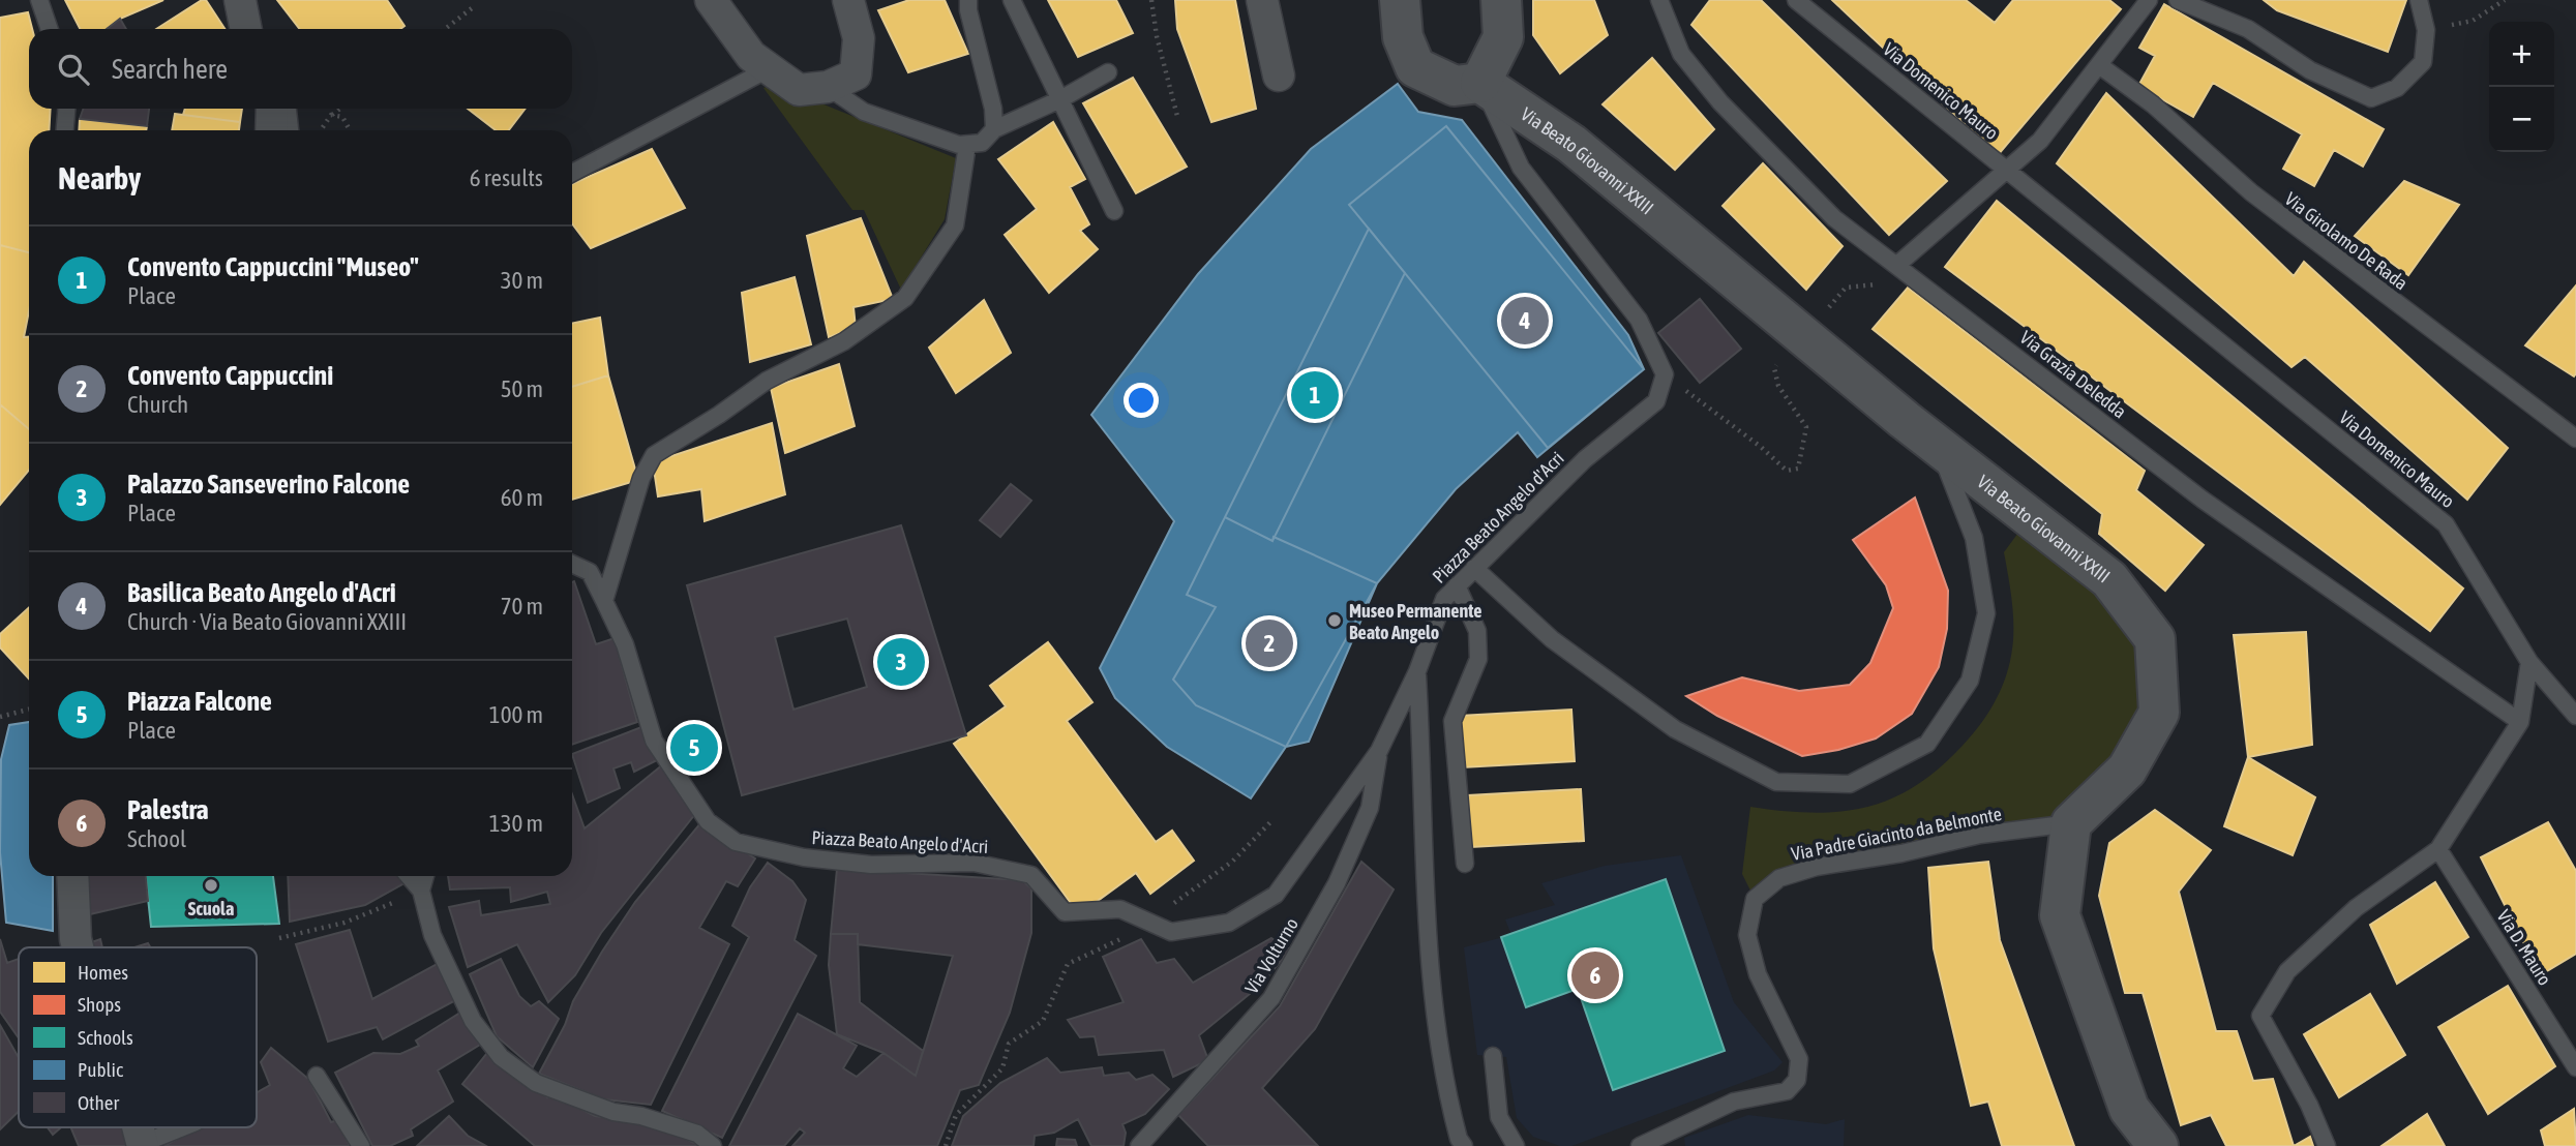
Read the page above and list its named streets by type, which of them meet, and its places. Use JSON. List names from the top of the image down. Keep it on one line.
{"streets":{"street":["Via Beato Giovanni XXIII"],"lane":["Via Domenico Mauro","Via Girolamo De Rada","Via Grazia Deledda","Piazza Beato Angelo d'Acri","Via Padre Giacinto da Belmonte","Via D. Mauro","Via Volturno"]},"crossings":[["Via Beato Giovanni XXIII","Piazza Beato Angelo d'Acri"],["Via Beato Giovanni XXIII","Via Padre Giacinto da Belmonte"],["Piazza Beato Angelo d'Acri","Via Volturno"]],"places":["Museo Permanente Beato Angelo","Scuola"],"legend":["Homes","Shops","Schools","Public","Other"],"page":{"map_buttons":["+","−"],"search":"Search here","heading":["Nearby","6 results"],"list":[{"mark":"1","name":"Convento Cappuccini \"Museo\"","note":"Place","value":"30 m"},{"mark":"2","name":"Convento Cappuccini","note":"Church","value":"50 m"},{"mark":"3","name":"Palazzo Sanseverino Falcone","note":"Place","value":"60 m"},{"mark":"4","name":"Basilica Beato Angelo d'Acri","note":"Church · Via Beato Giovanni XXIII","value":"70 m"},{"mark":"5","name":"Piazza Falcone","note":"Place","value":"100 m"},{"mark":"6","name":"Palestra","note":"School","value":"130 m"}],"pins":["4","1","2","3","5","6"]}}
